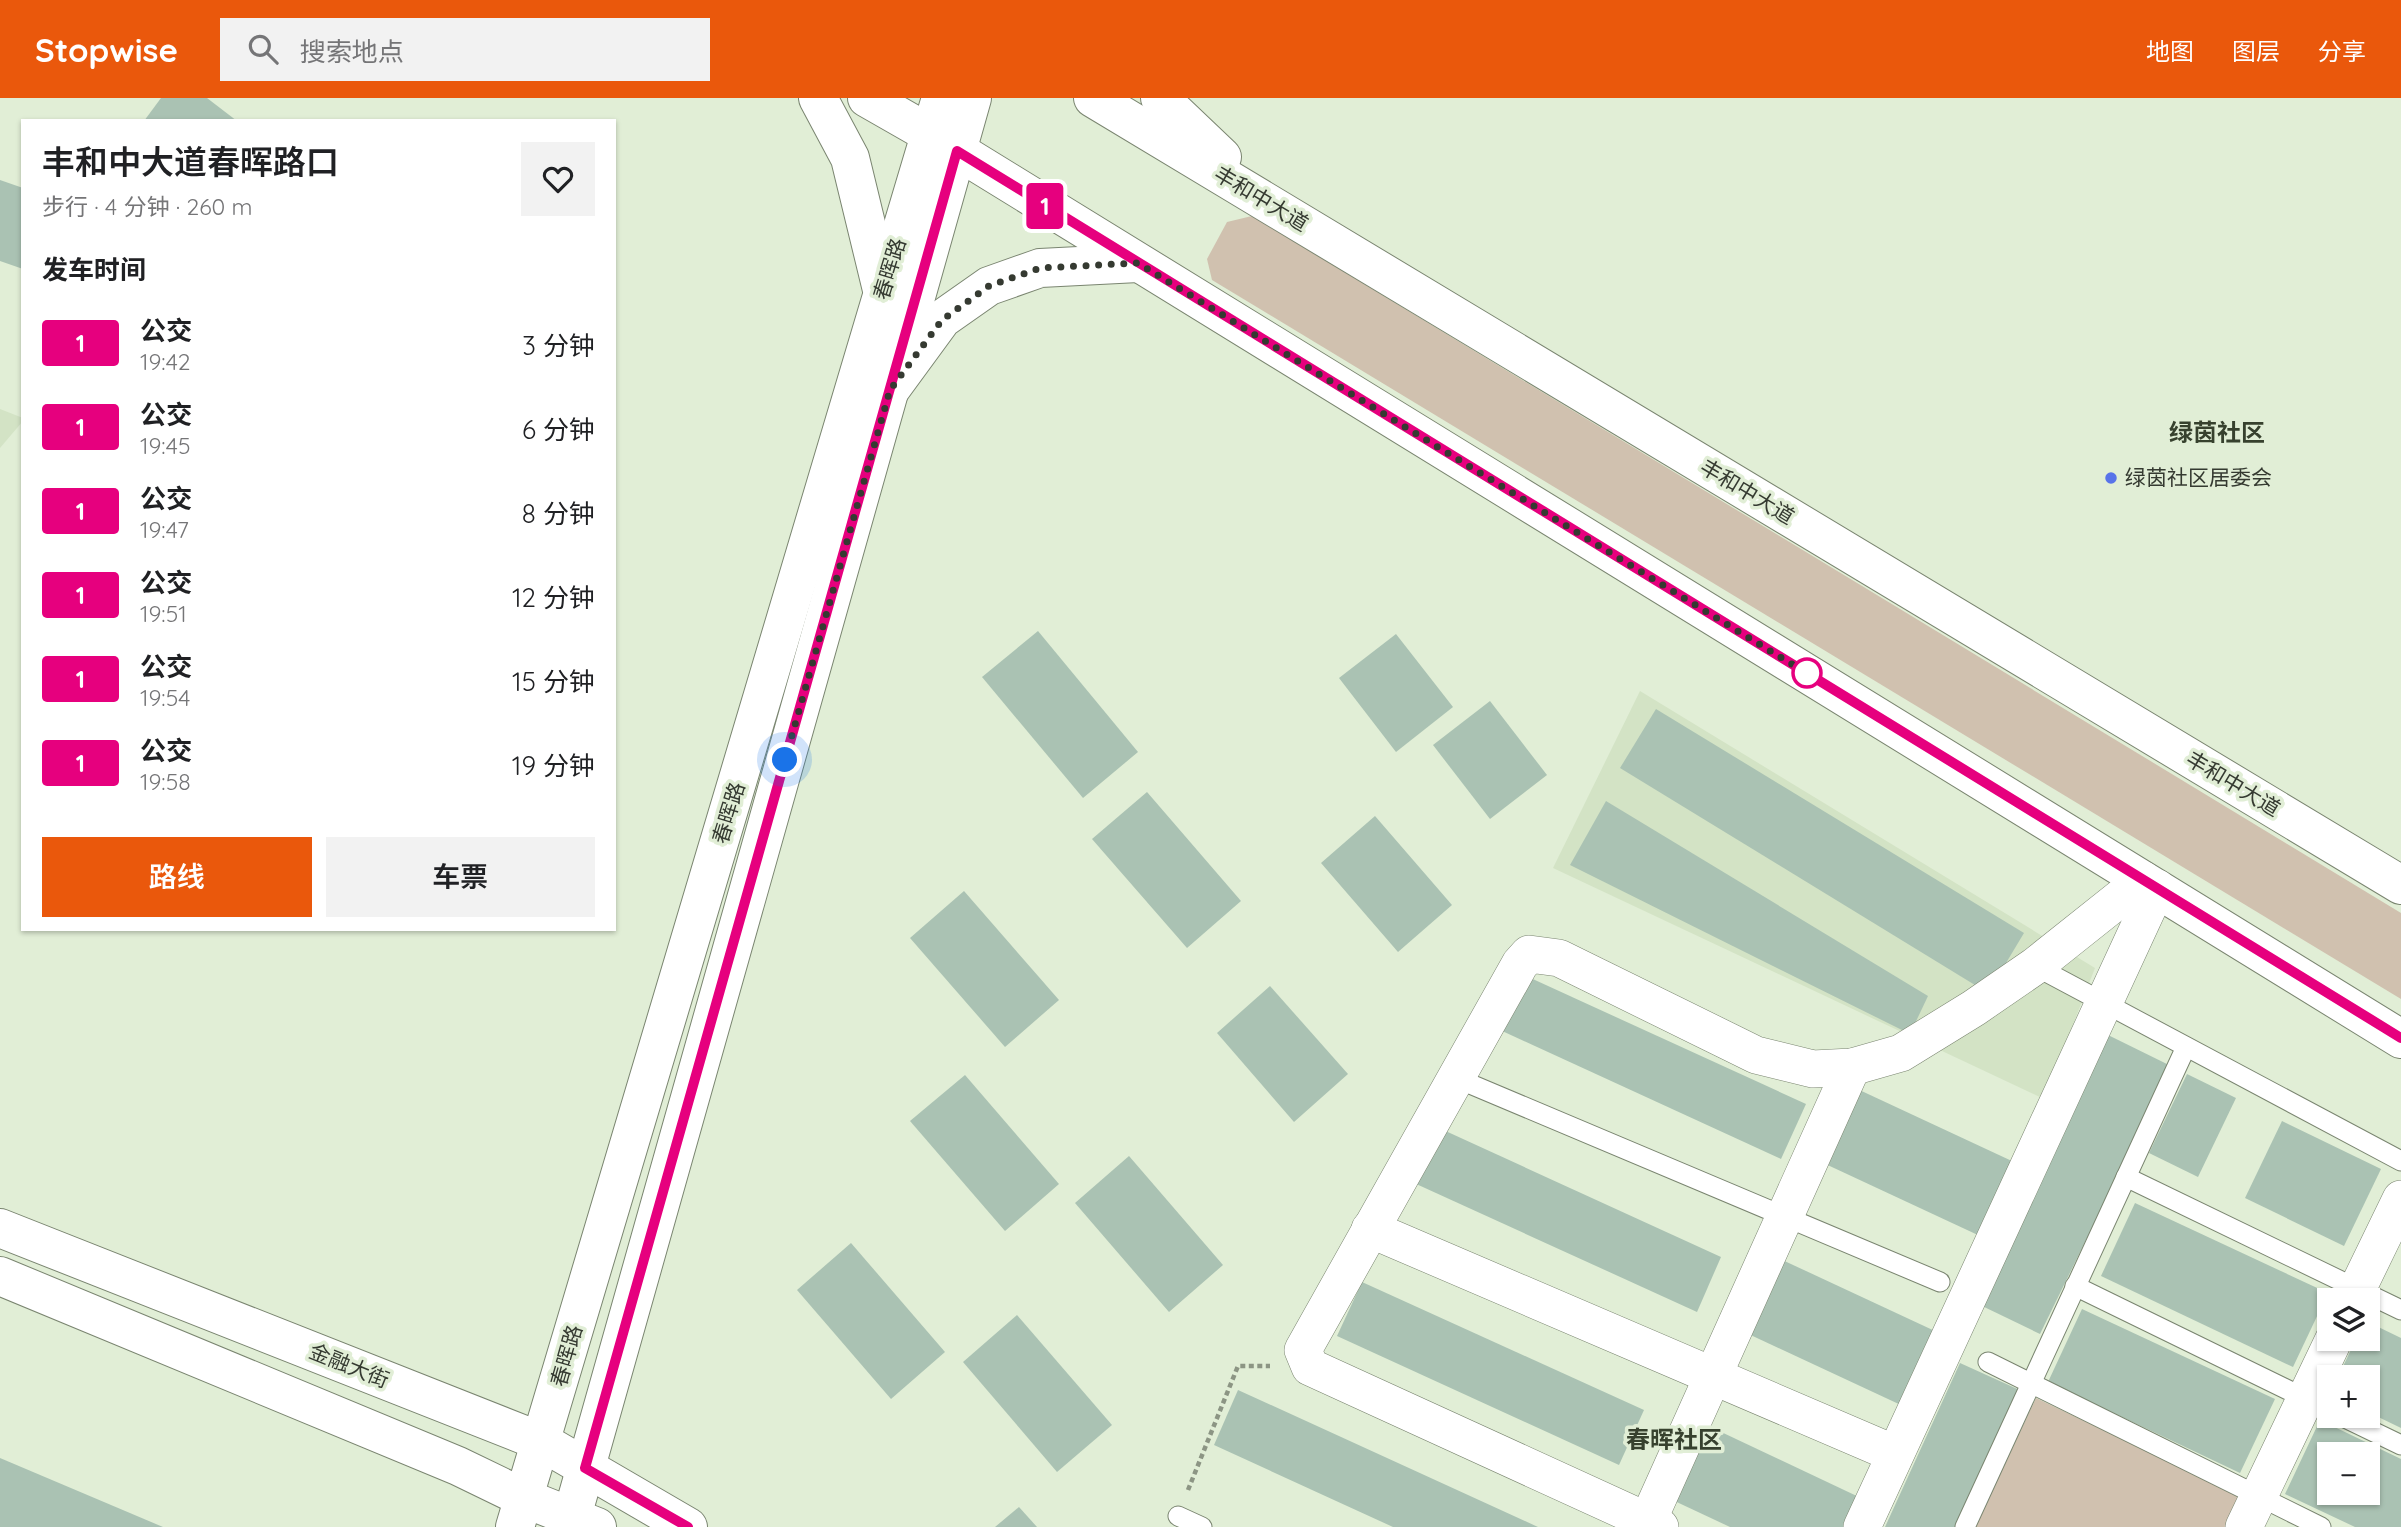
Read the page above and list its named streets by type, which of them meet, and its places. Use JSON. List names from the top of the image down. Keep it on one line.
{"streets":{"street":["丰和中大道","春晖路","金融大街"]},"crossings":[["春晖路","金融大街"]],"districts":["绿茵社区","春晖社区"],"places":["绿茵社区居委会"],"lines":["bus line 1"],"page":{"header":"Stopwise","search":"搜索地点","nav":["地图","图层","分享"],"on_map":"1","heading":[["丰和中大道春晖路口","步行 · 4 分钟 · 260 m"],"发车时间"],"list":[{"mark":"1","name":"公交","note":"19:42","value":"3 分钟"},{"mark":"1","name":"公交","note":"19:45","value":"6 分钟"},{"mark":"1","name":"公交","note":"19:47","value":"8 分钟"},{"mark":"1","name":"公交","note":"19:51","value":"12 分钟"},{"mark":"1","name":"公交","note":"19:54","value":"15 分钟"},{"mark":"1","name":"公交","note":"19:58","value":"19 分钟"}],"buttons":["路线","车票"],"map_buttons":["+","−"]}}
